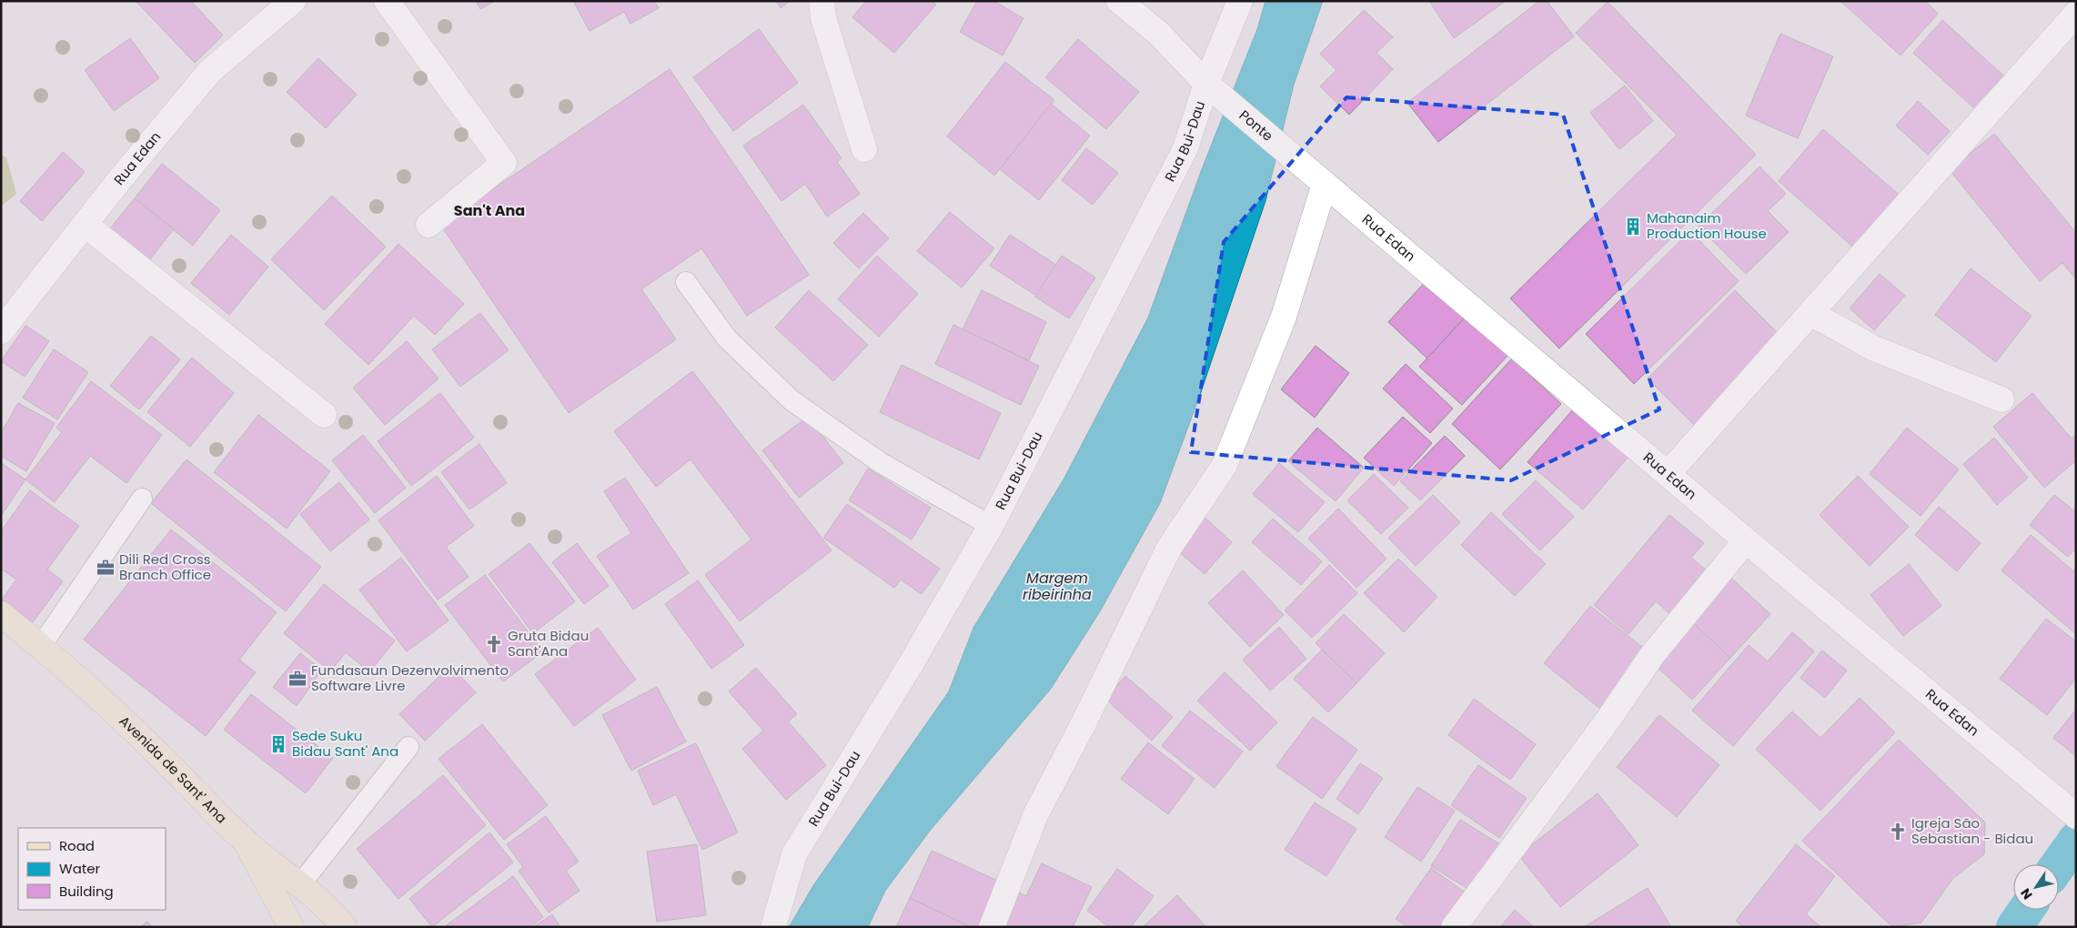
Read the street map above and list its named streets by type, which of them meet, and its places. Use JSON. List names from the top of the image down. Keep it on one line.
{"streets":{"main road":["Avenida de Sant' Ana"],"street":["Ponte","Rua Bui-Dau","Rua Edan"]},"crossings":[["Ponte","Rua Bui-Dau"],["Ponte","Rua Edan"]],"districts":["San't Ana"],"water":["Margem ribeirinha"],"places":{"building":["Mahanaim Production House","Sede Suku Bidau Sant' Ana"],"office":["Dili Red Cross Branch Office","Fundasaun Dezenvolvimento Software Livre"],"church":["Gruta Bidau Sant'Ana","Igreja São Sebastian - Bidau"]},"legend":["Road","Water","Building"],"north":"bottom left"}
